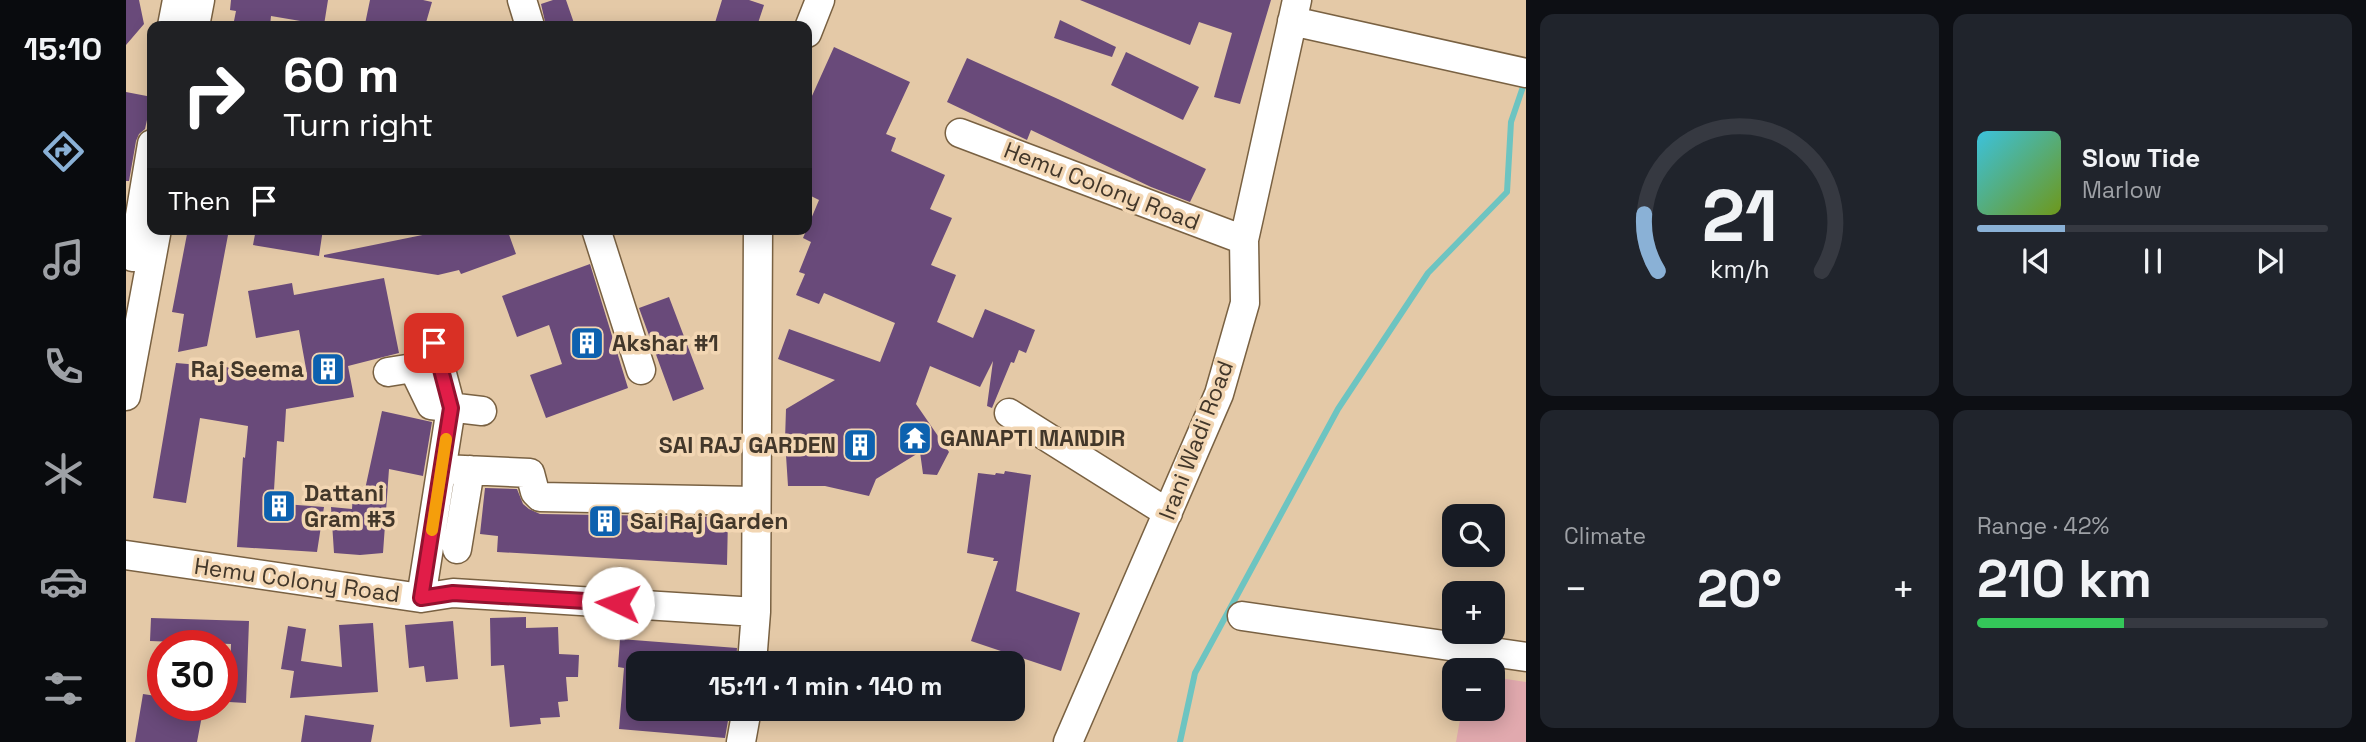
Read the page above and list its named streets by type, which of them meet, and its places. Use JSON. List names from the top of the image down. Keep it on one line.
{"streets":{"street":["Hemu Colony Road","Irani Wadi Road"]},"crossings":[["Hemu Colony Road","Irani Wadi Road"]],"places":{"building":["Akshar #1","Raj Seema","SAI RAJ GARDEN","Dattani Gram #3","Sai Raj Garden"],"temple":["GANAPTI MANDIR"]},"page":{"tabs":"15:10","turn":["60 m","Turn right"],"song":["Slow Tide","Marlow"],"then":"Then","tile":["Climate",["Range · 42%","210 km"]],"map_buttons":["+","−"],"heat":["−","20°","+"],"limit":"30","trip":"15:11 · 1 min · 140 m","gauge":["21","km/h"]}}
